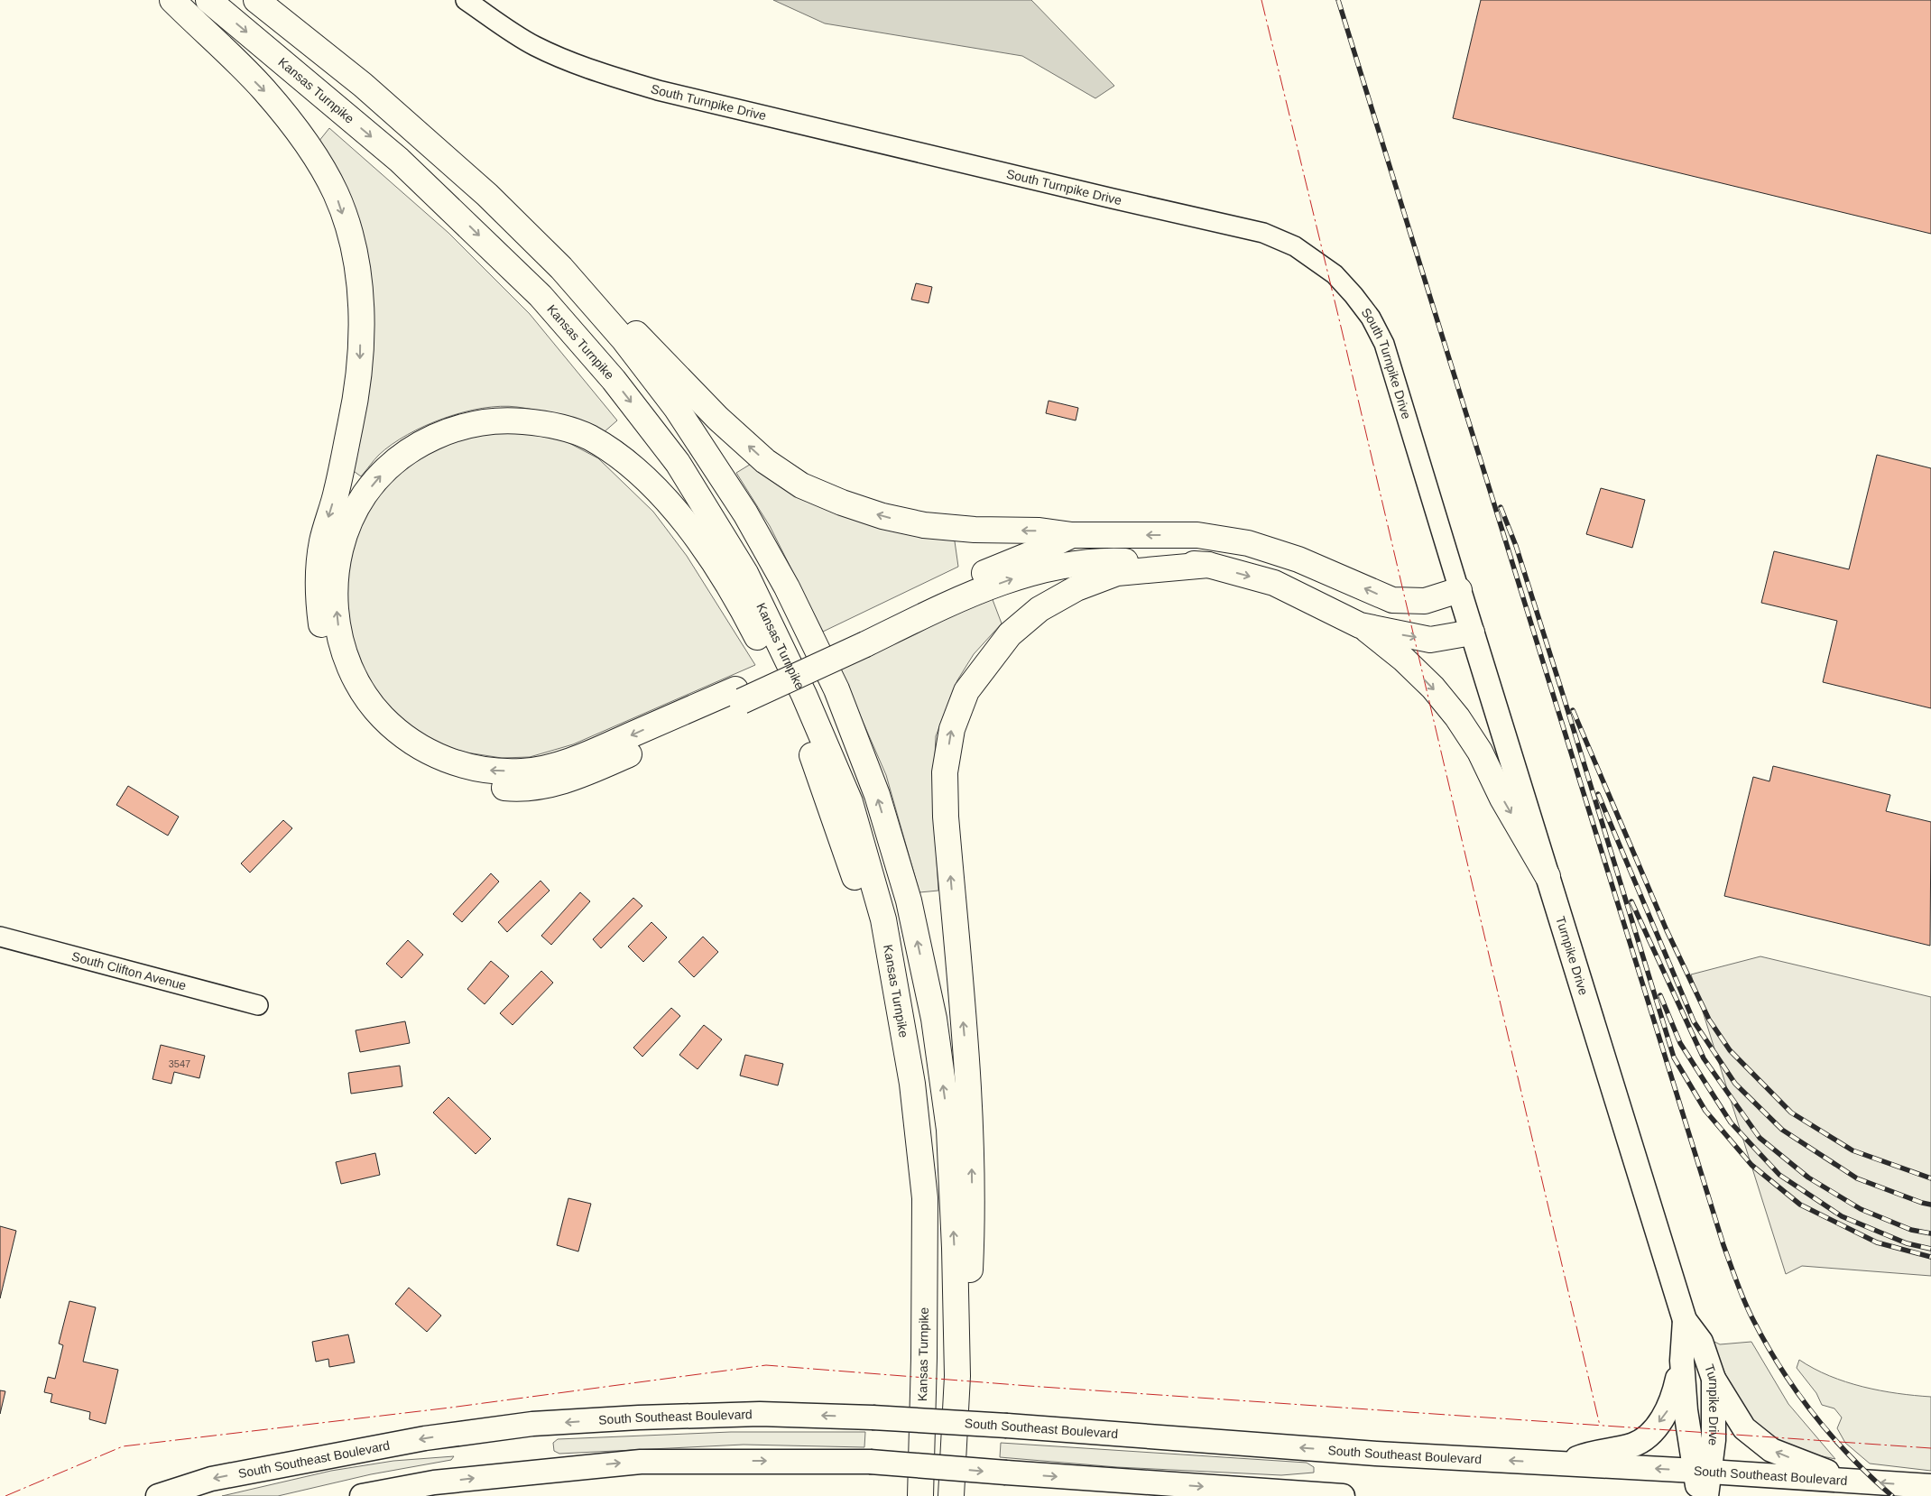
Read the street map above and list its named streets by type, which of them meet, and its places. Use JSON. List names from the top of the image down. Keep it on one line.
{"streets":{"highway":["Kansas Turnpike"],"main road":["Turnpike Drive","South Southeast Boulevard"],"street":["South Turnpike Drive","South Clifton Avenue"]},"crossings":[["South Turnpike Drive","Turnpike Drive"],["Turnpike Drive","South Southeast Boulevard"]],"house_numbers":["3547"]}
